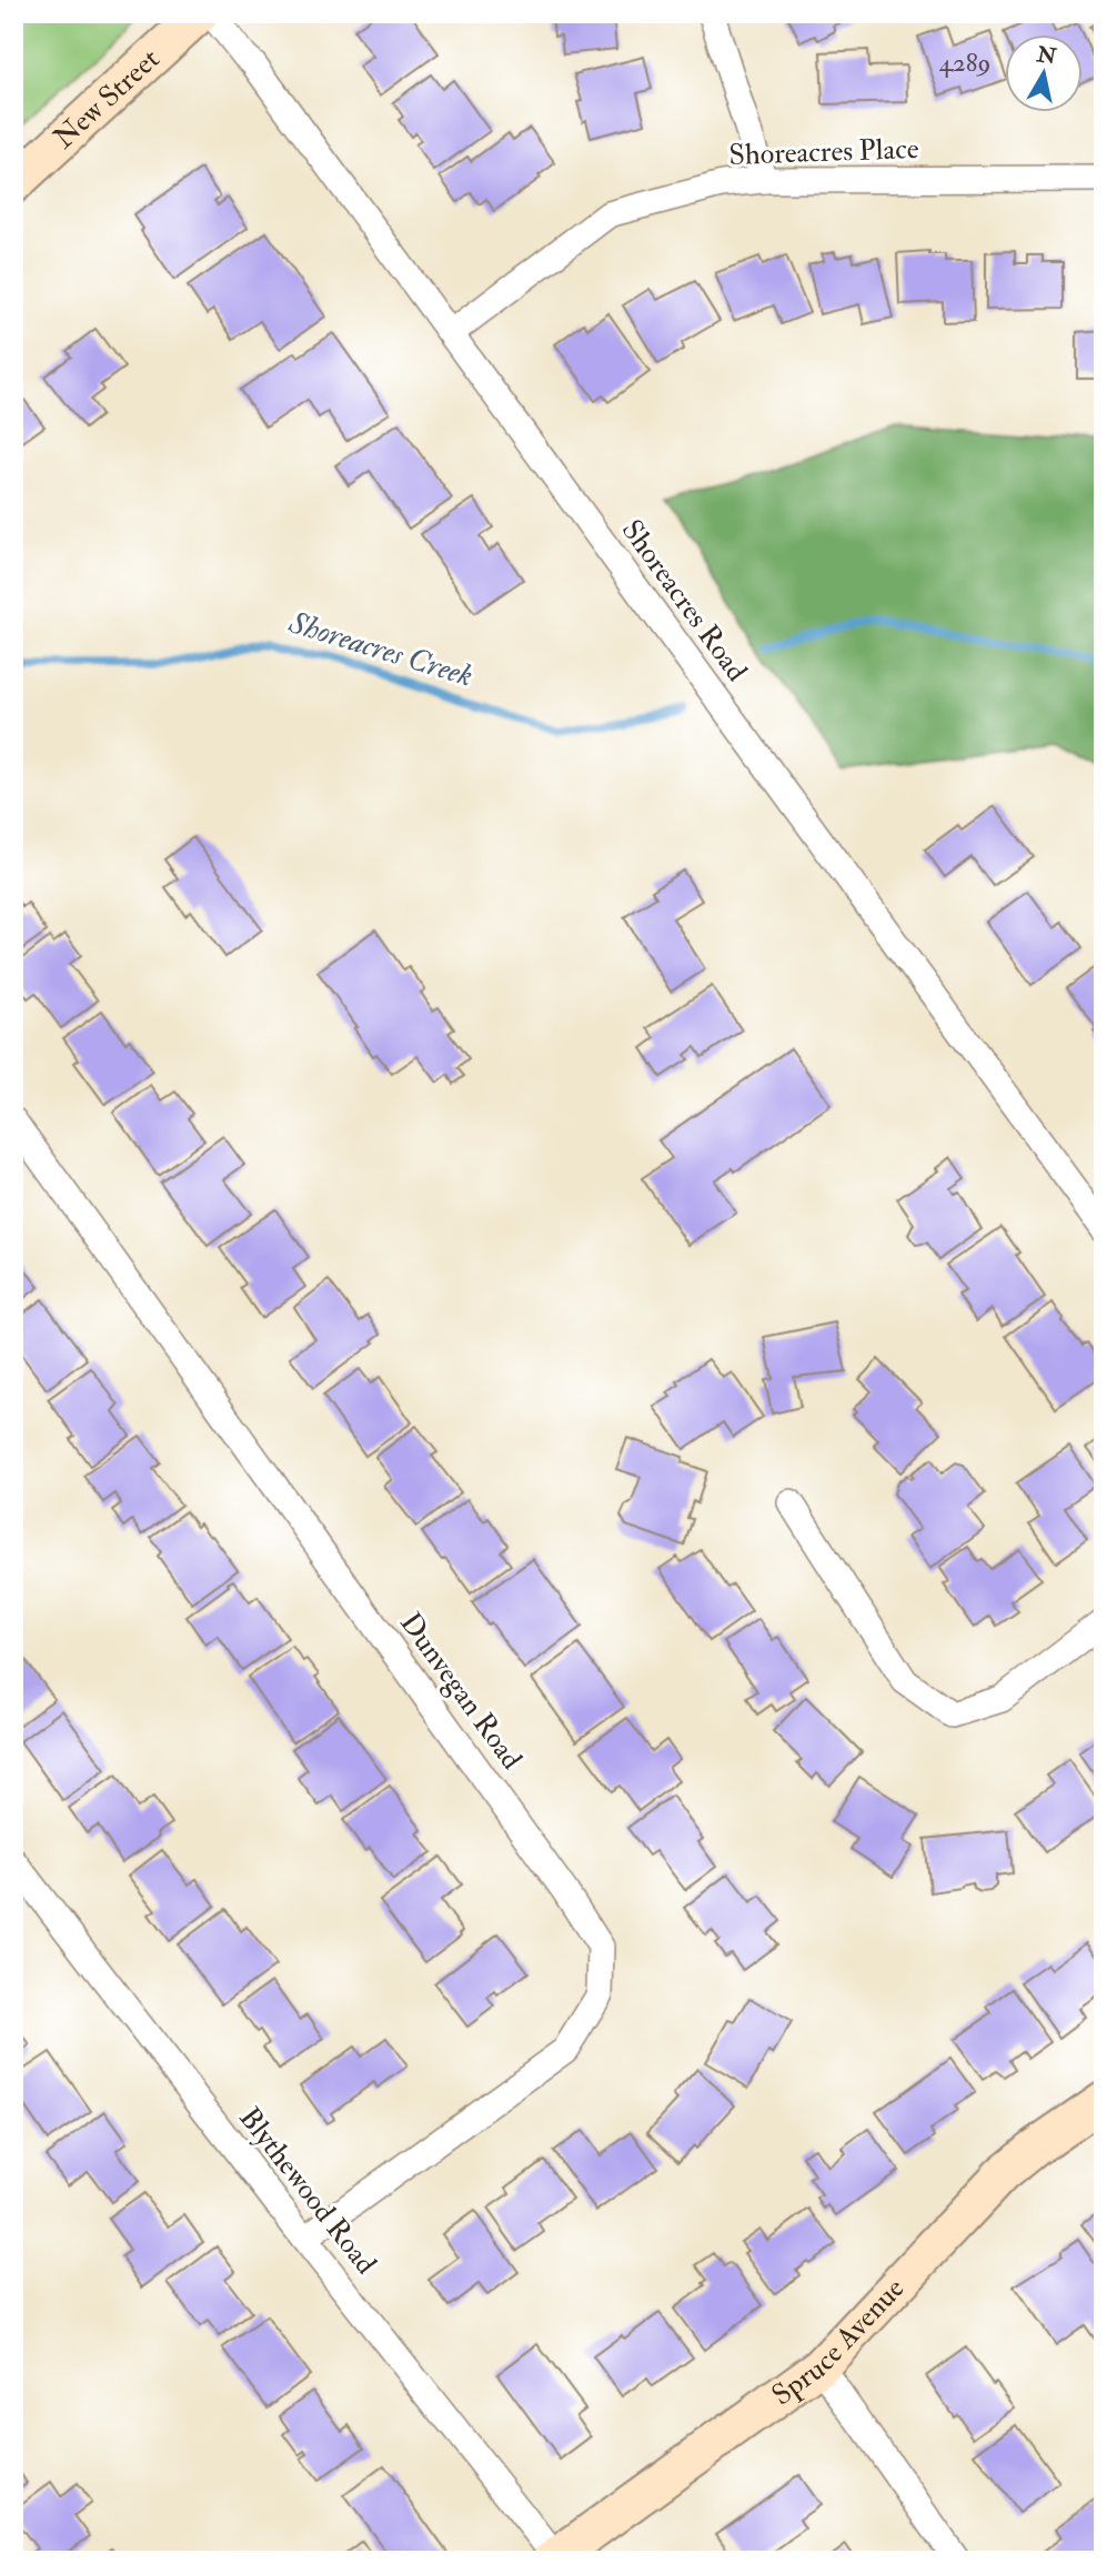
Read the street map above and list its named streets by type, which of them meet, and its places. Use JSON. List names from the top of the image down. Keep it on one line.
{"streets":{"street":["New Street","Shoreacres Place","Shoreacres Road","Dunvegan Road","Blythewood Road","Spruce Avenue"]},"crossings":[["Shoreacres Place","Shoreacres Road"],["Dunvegan Road","Blythewood Road"],["Blythewood Road","Spruce Avenue"]],"water":["Shoreacres Creek"],"house_numbers":["4289"],"north":"top"}
